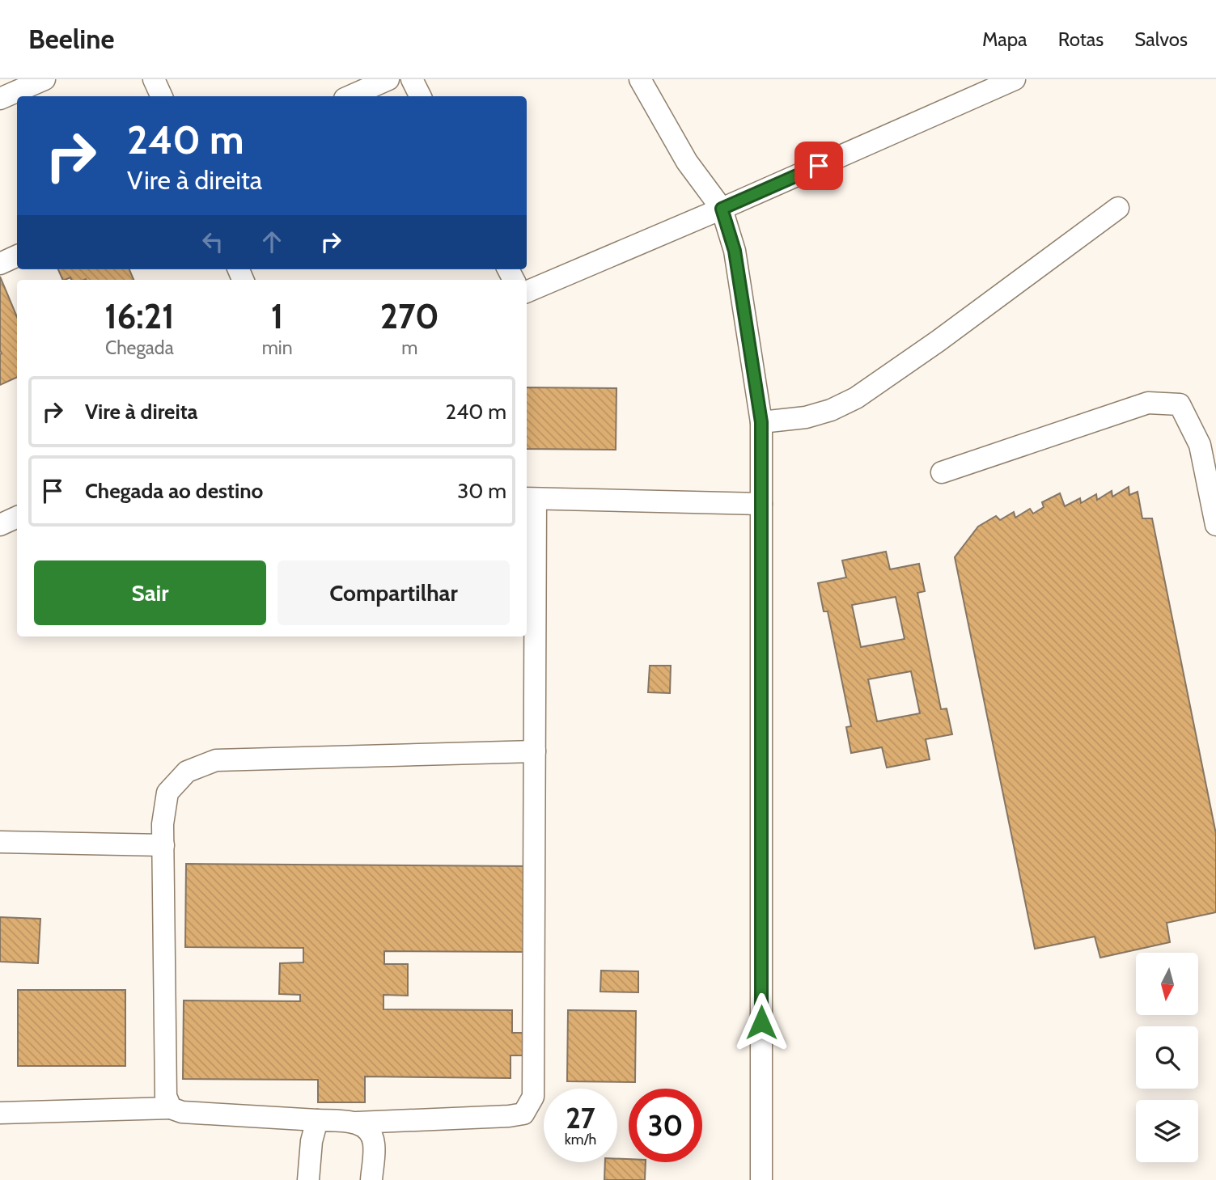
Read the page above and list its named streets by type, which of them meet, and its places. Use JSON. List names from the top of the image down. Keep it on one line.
{"north":"bottom","page":{"header":"Beeline","nav":["Mapa","Rotas","Salvos"],"turn":["240 m","Vire à direita"],"eta":["16:21","Chegada","1","min","270","m"],"list":[{"name":"Vire à direita","value":"240 m"},{"name":"Chegada ao destino","value":"30 m"}],"buttons":["Sair","Compartilhar"],"speed":"27 km/h","limit":"30"}}
